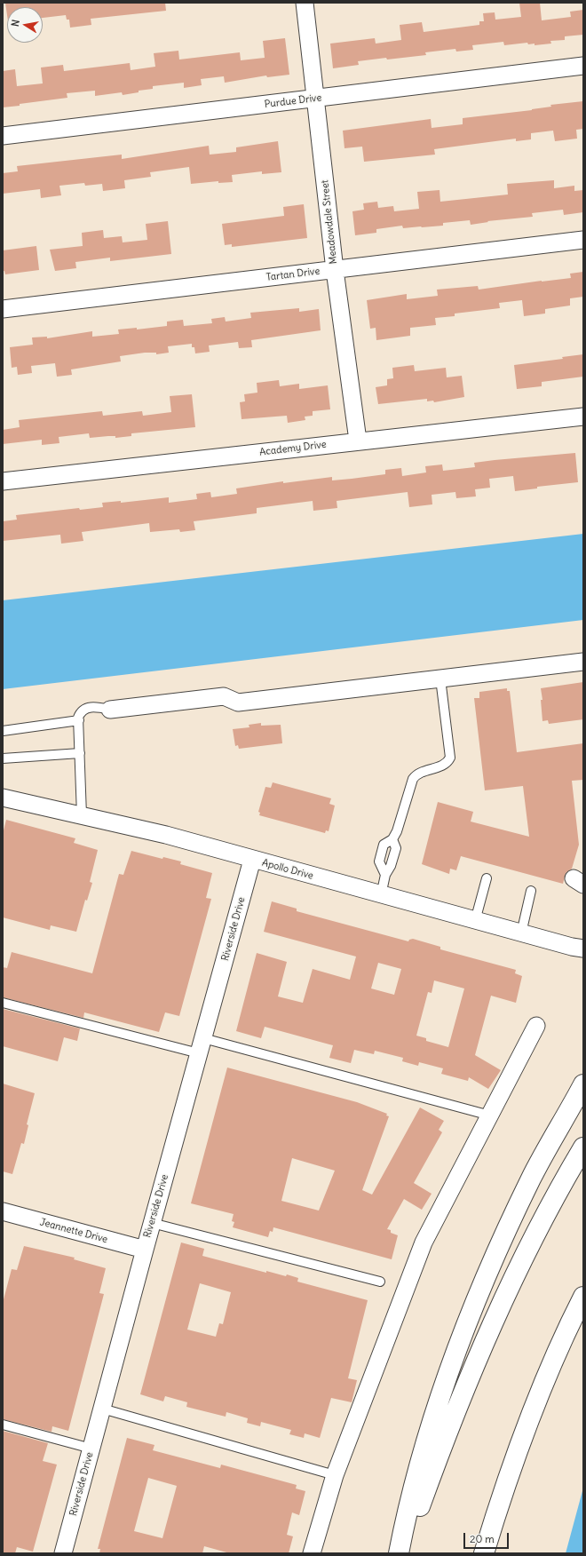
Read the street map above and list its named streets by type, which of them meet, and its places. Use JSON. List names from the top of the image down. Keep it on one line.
{"streets":{"street":["Purdue Drive","Meadowdale Street","Tartan Drive","Academy Drive","Apollo Drive","Riverside Drive","Jeannette Drive"]},"crossings":[["Purdue Drive","Meadowdale Street"],["Meadowdale Street","Tartan Drive"],["Meadowdale Street","Academy Drive"],["Apollo Drive","Riverside Drive"],["Riverside Drive","Jeannette Drive"]],"scale_bar":"20 m","north":"left"}
